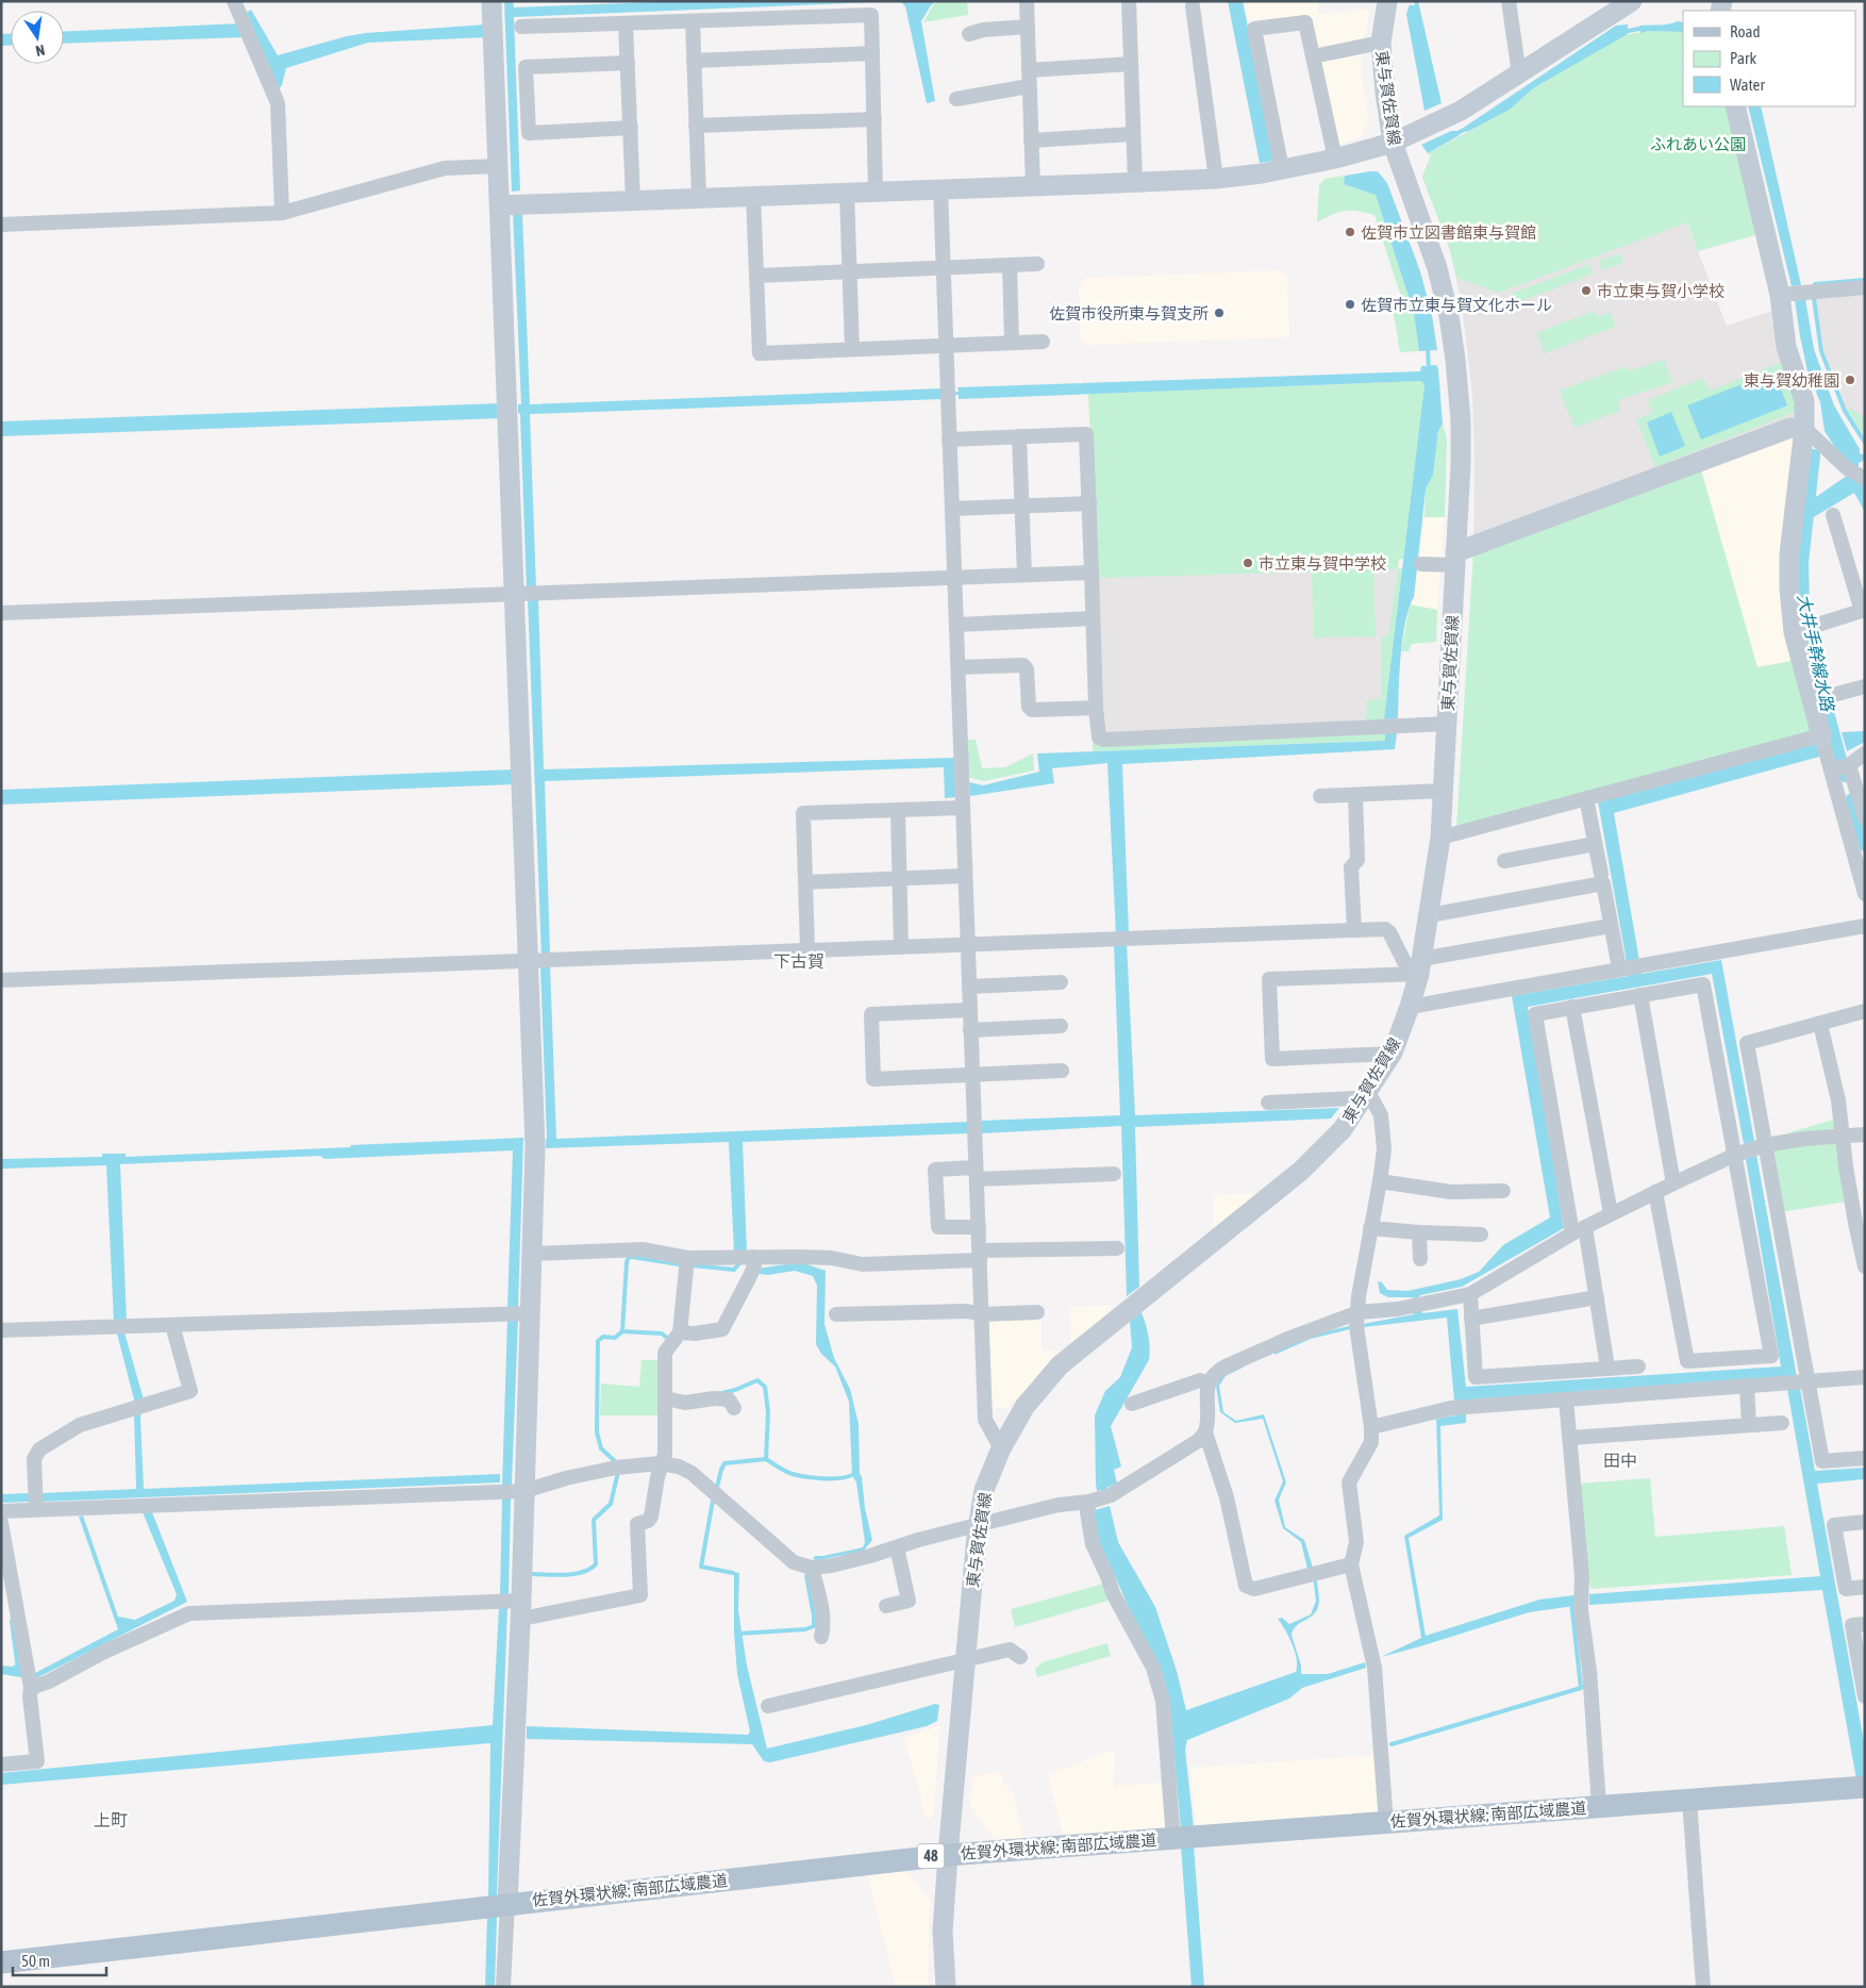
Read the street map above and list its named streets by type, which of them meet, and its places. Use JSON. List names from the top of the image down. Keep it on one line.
{"streets":{"main road":["佐賀外環状線; 南部広域農道","48"],"street":["東与賀佐賀線"]},"crossings":[["東与賀佐賀線","佐賀外環状線; 南部広域農道"]],"districts":["下古賀","田中","上町"],"water":["大井手幹線水路"],"parks":["ふれあい公園"],"places":["佐賀市立図書館東与賀館","市立東与賀小学校","佐賀市立東与賀文化ホール","佐賀市役所東与賀支所","東与賀幼稚園","市立東与賀中学校"],"legend":["Road","Park","Water"],"scale_bar":"50 m","north":"bottom"}
